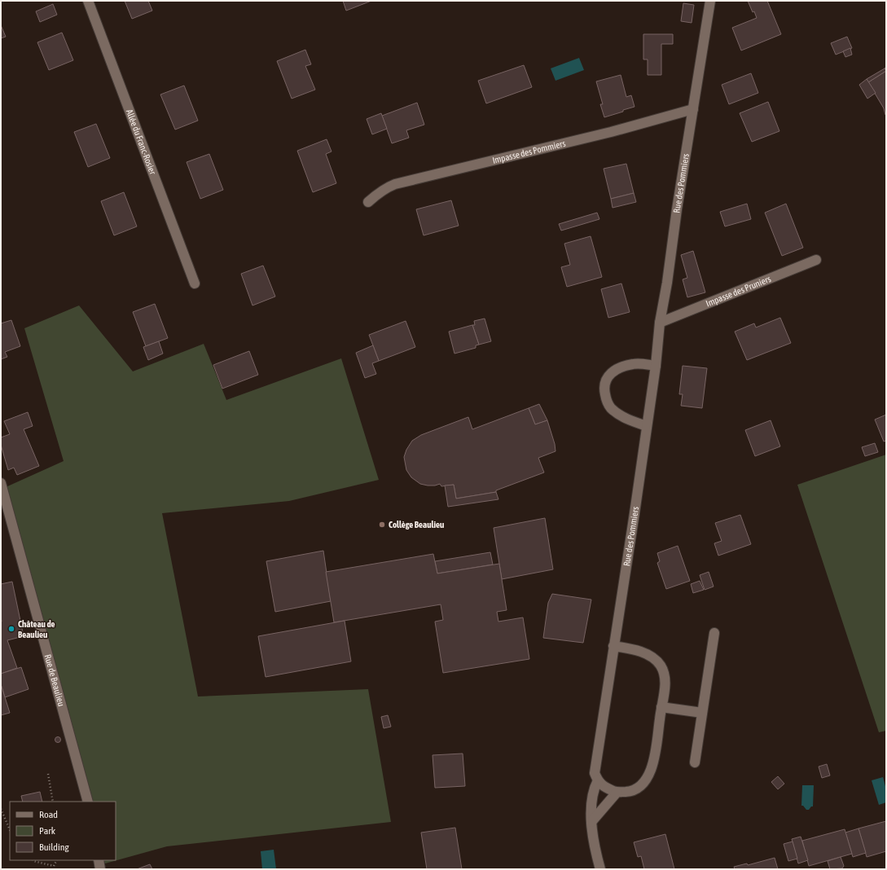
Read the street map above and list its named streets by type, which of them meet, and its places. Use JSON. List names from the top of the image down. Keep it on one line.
{"streets":{"street":["Allée du Franc-Rosier","Impasse des Pommiers","Rue des Pommiers","Impasse des Pruniers","Rue de Beaulieu"]},"crossings":[["Impasse des Pommiers","Rue des Pommiers"],["Rue des Pommiers","Impasse des Pruniers"]],"places":["Collège Beaulieu","Château de Beaulieu"],"legend":["Road","Park","Building"]}
